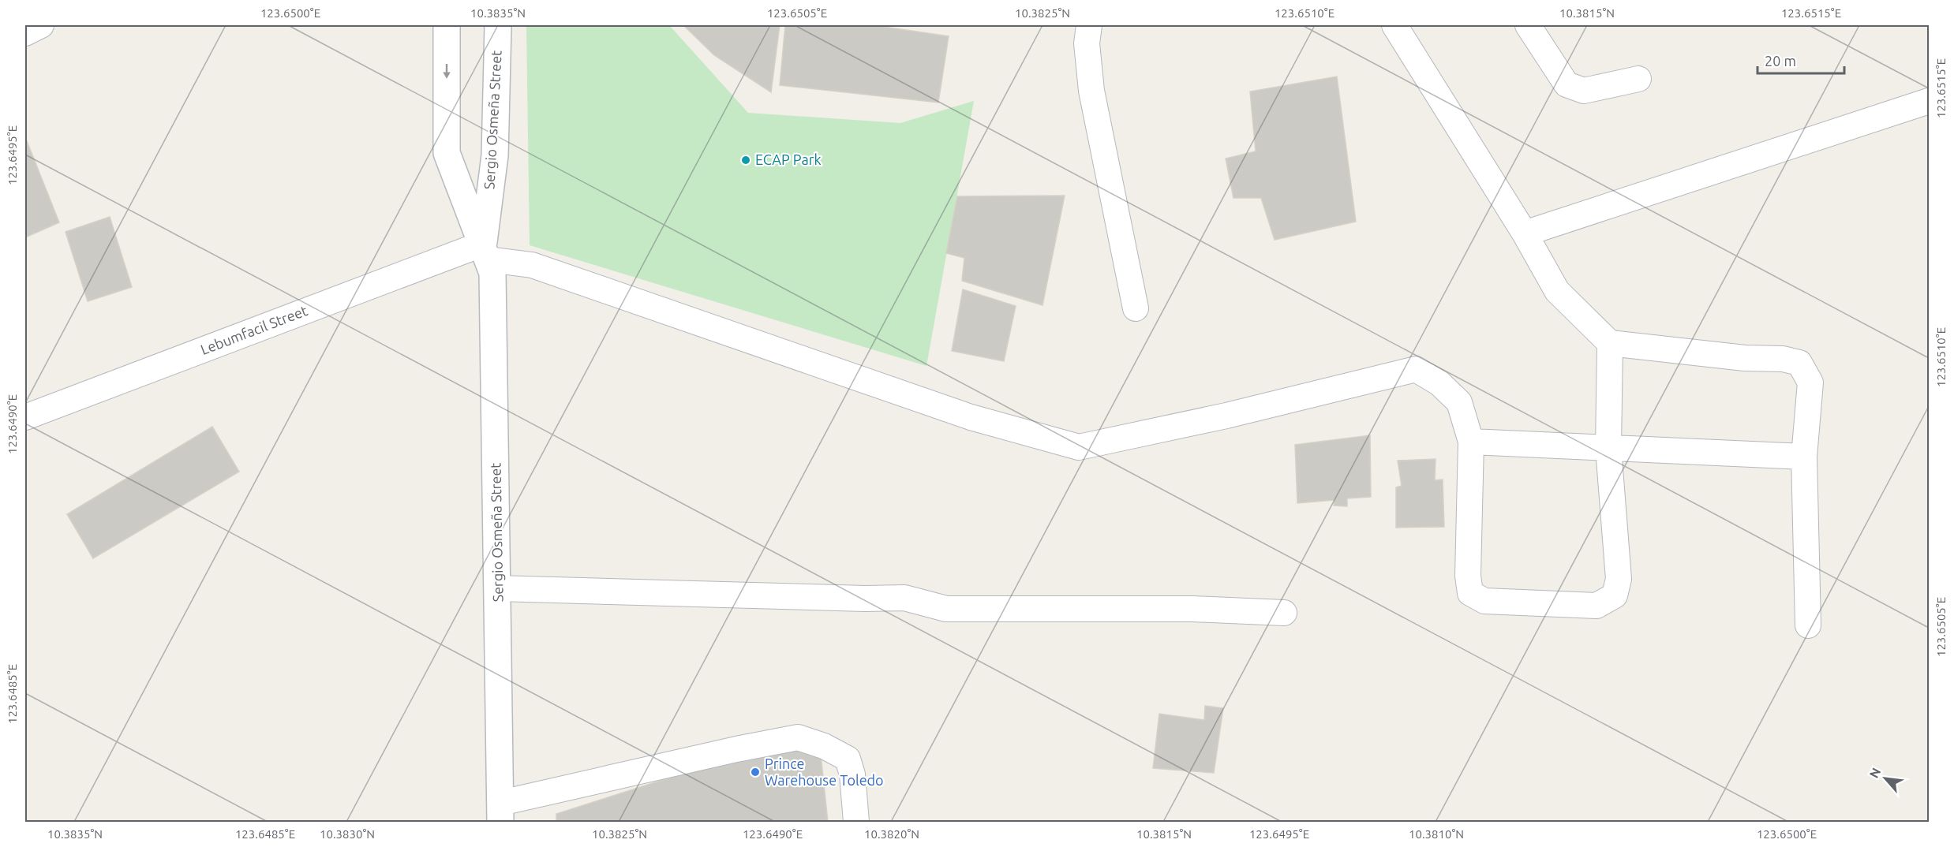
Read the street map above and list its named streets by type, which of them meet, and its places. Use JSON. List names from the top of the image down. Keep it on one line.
{"streets":{"main road":["Sergio Osmeña Street"],"street":["Lebumfacil Street"]},"crossings":[["Sergio Osmeña Street","Lebumfacil Street"]],"places":["ECAP Park","Prince Warehouse Toledo"],"scale_bar":"20 m","north":"top left","coordinates":["123.6500°E","10.3835°N","123.6505°E","10.3825°N","123.6510°E","10.3815°N","123.6515°E","123.6495°E","123.6490°E","123.6485°E","10.3830°N","10.3820°N","10.3810°N"]}
